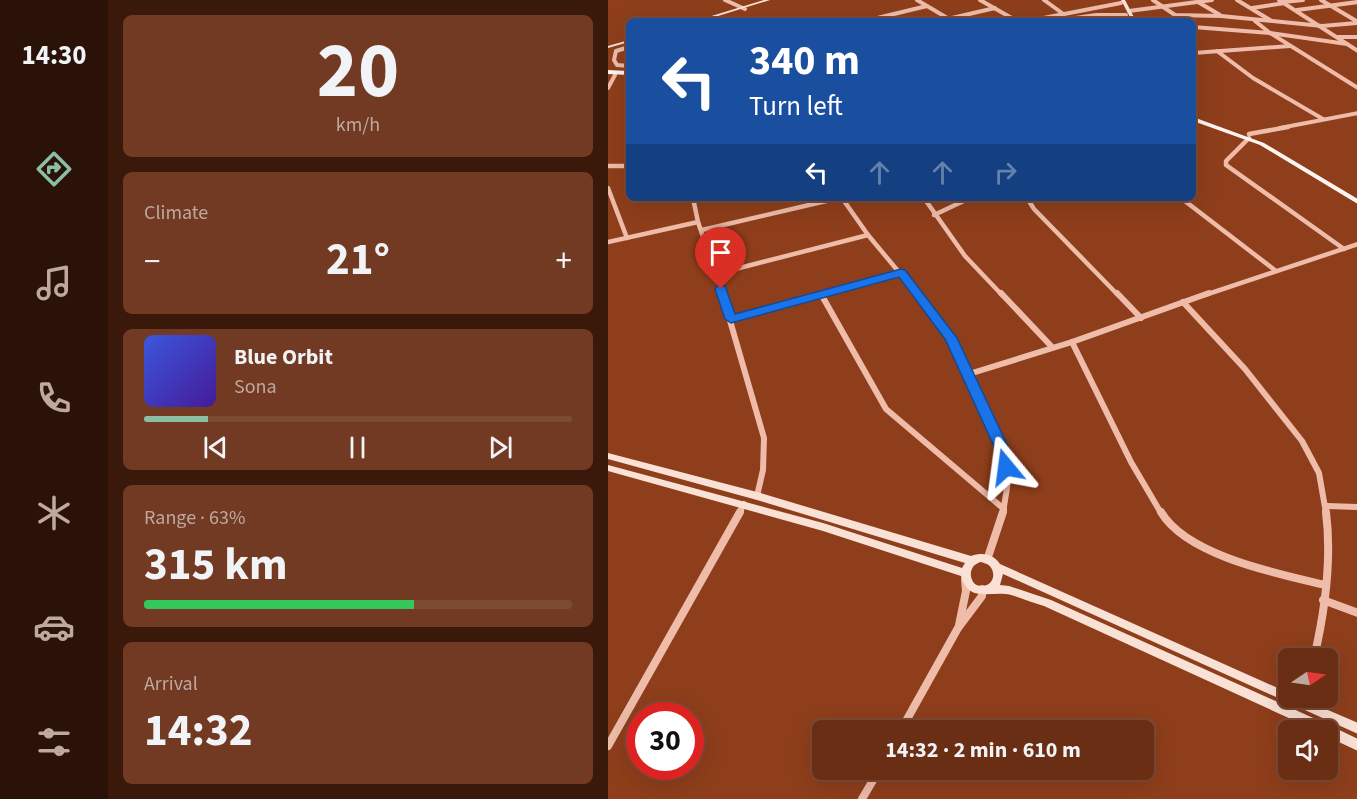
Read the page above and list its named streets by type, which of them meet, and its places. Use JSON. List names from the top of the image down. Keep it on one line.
{"north":"right","page":{"tabs":"14:30","tile":[["20","km/h"],"Climate",["Range · 63%","315 km"],["Arrival","14:32"]],"turn":["340 m","Turn left"],"heat":["−","21°","+"],"song":["Blue Orbit","Sona"],"limit":"30","trip":"14:32 · 2 min · 610 m"}}
